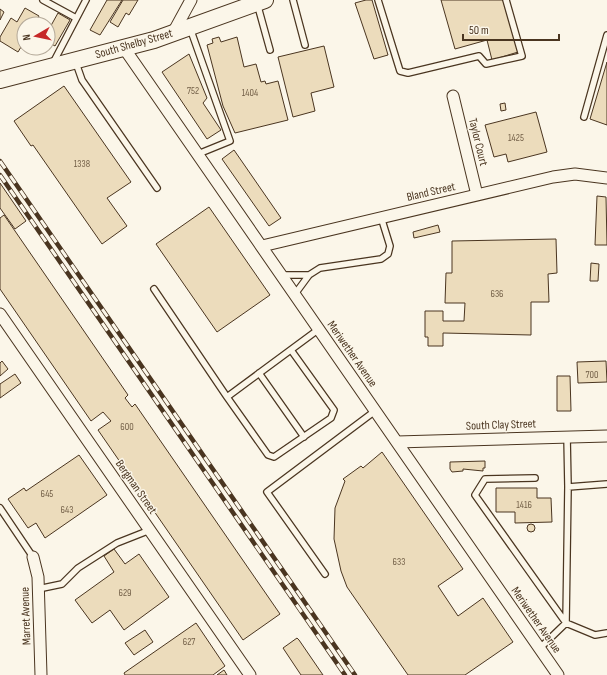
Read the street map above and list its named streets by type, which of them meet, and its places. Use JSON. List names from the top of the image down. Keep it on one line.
{"streets":{"main road":["South Shelby Street"],"street":["Taylor Court","Bland Street","Meriwether Avenue","South Clay Street","Bergman Street","Marret Avenue"]},"crossings":[["South Shelby Street","Meriwether Avenue"],["Taylor Court","Bland Street"],["Bland Street","Meriwether Avenue"],["Meriwether Avenue","South Clay Street"]],"house_numbers":["752","1404","1425","1338","636","700","600","645","1416","643","633","629","627"],"scale_bar":"50 m","north":"left"}
